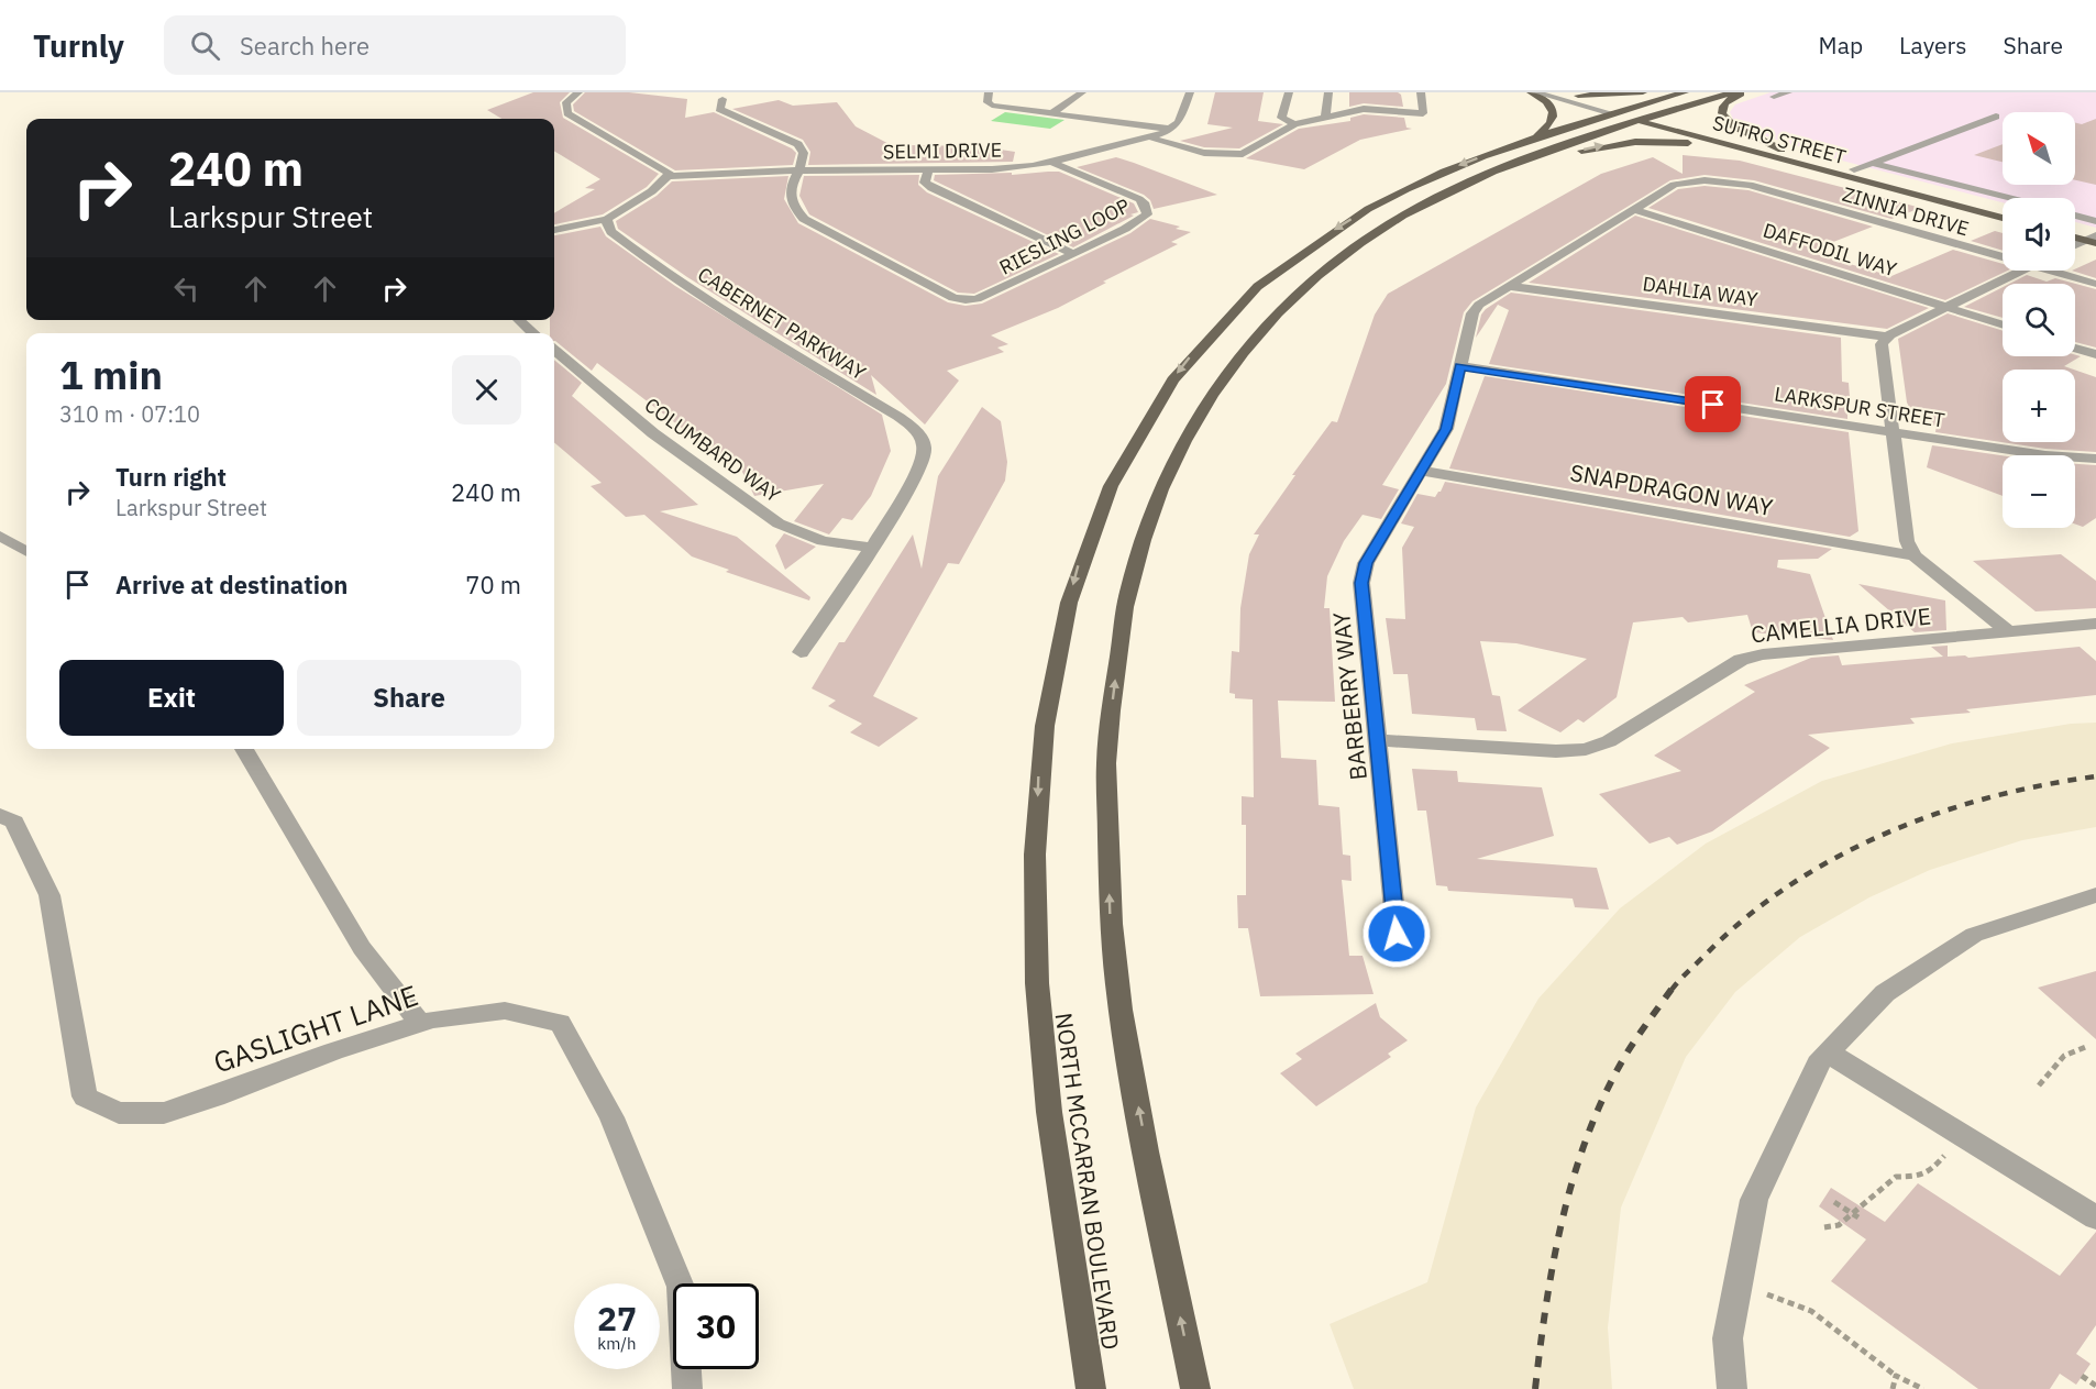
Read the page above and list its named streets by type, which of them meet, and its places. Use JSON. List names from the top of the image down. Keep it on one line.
{"streets":{"main road":["SUTRO STREET","NORTH MCCARRAN BOULEVARD"],"street":["SELMI DRIVE","ZINNIA DRIVE","RIESLING LOOP","DAFFODIL WAY","DAHLIA WAY","CABERNET PARKWAY","LARKSPUR STREET","COLUMBARD WAY","SNAPDRAGON WAY","CAMELLIA DRIVE","BARBERRY WAY","GASLIGHT LANE"]},"crossings":[["SUTRO STREET","NORTH MCCARRAN BOULEVARD"],["SELMI DRIVE","RIESLING LOOP"],["ZINNIA DRIVE","BARBERRY WAY"],["DAFFODIL WAY","BARBERRY WAY"],["DAHLIA WAY","BARBERRY WAY"],["CABERNET PARKWAY","COLUMBARD WAY"],["LARKSPUR STREET","BARBERRY WAY"],["SNAPDRAGON WAY","BARBERRY WAY"],["CAMELLIA DRIVE","BARBERRY WAY"]],"north":"top left","page":{"header":"Turnly","search":"Search here","nav":["Map","Layers","Share"],"map_buttons":["+","−"],"turn":["240 m","Larkspur Street"],"heading":["1 min","310 m · 07:10"],"list":[{"name":"Turn right","note":"Larkspur Street","value":"240 m"},{"name":"Arrive at destination","value":"70 m"}],"buttons":["Exit","Share"],"speed":"27 km/h","limit":"30"}}
